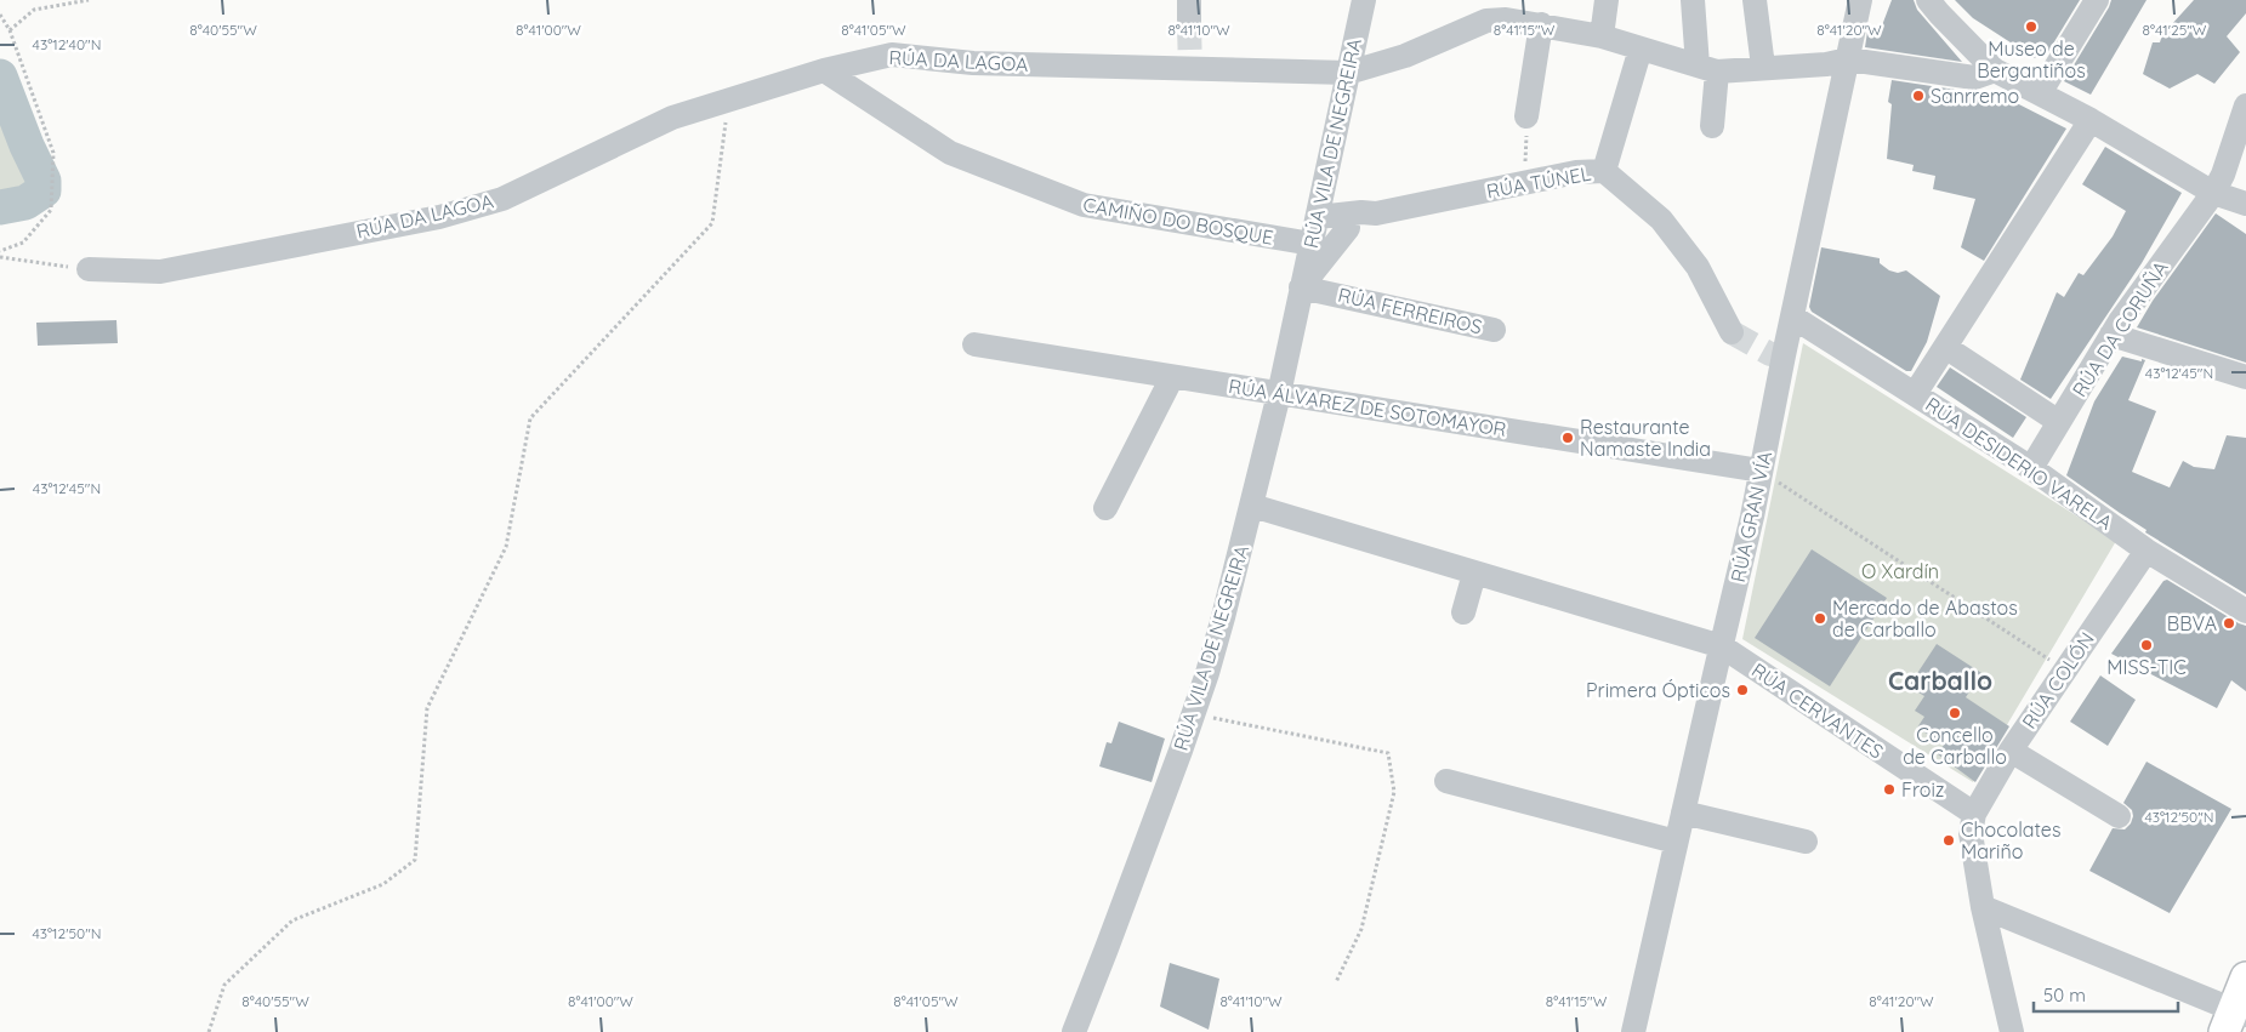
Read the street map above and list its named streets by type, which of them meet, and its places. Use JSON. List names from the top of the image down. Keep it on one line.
{"streets":{"street":["RÚA DA LAGOA","RÚA VILA DE NEGREIRA","RÚA TÚNEL","CAMIÑO DO BOSQUE","RÚA FERREIROS","RÚA DA CORUÑA","RÚA ÁLVAREZ DE SOTOMAYOR","RÚA DESIDERIO VARELA","RÚA GRAN VÍA","RÚA COLÓN","RÚA CERVANTES"]},"crossings":[["RÚA DA LAGOA","RÚA VILA DE NEGREIRA"],["RÚA DA LAGOA","CAMIÑO DO BOSQUE"],["RÚA DA LAGOA","RÚA GRAN VÍA"],["RÚA VILA DE NEGREIRA","RÚA TÚNEL"],["RÚA VILA DE NEGREIRA","CAMIÑO DO BOSQUE"],["RÚA VILA DE NEGREIRA","RÚA FERREIROS"],["RÚA VILA DE NEGREIRA","RÚA ÁLVAREZ DE SOTOMAYOR"],["RÚA VILA DE NEGREIRA","RÚA CERVANTES"],["RÚA TÚNEL","CAMIÑO DO BOSQUE"],["RÚA TÚNEL","RÚA FERREIROS"],["CAMIÑO DO BOSQUE","RÚA FERREIROS"],["RÚA DA CORUÑA","RÚA DESIDERIO VARELA"],["RÚA ÁLVAREZ DE SOTOMAYOR","RÚA GRAN VÍA"],["RÚA DESIDERIO VARELA","RÚA GRAN VÍA"],["RÚA DESIDERIO VARELA","RÚA COLÓN"],["RÚA GRAN VÍA","RÚA CERVANTES"],["RÚA COLÓN","RÚA CERVANTES"]],"districts":["Carballo"],"parks":["O Xardín"],"places":["Museo de Bergantiños","Sanrremo","Restaurante Namaste India","Mercado de Abastos de Carballo","BBVA","MISS-TIC","Primera Ópticos","Concello de Carballo","Froiz","Chocolates Mariño"],"scale_bar":"50 m","coordinates":["8°40'55\"W","8°41'00\"W","8°41'05\"W","8°41'10\"W","8°41'15\"W","8°41'20\"W","8°41'25\"W","43°12'40\"N","43°12'45\"N","43°12'50\"N"]}
